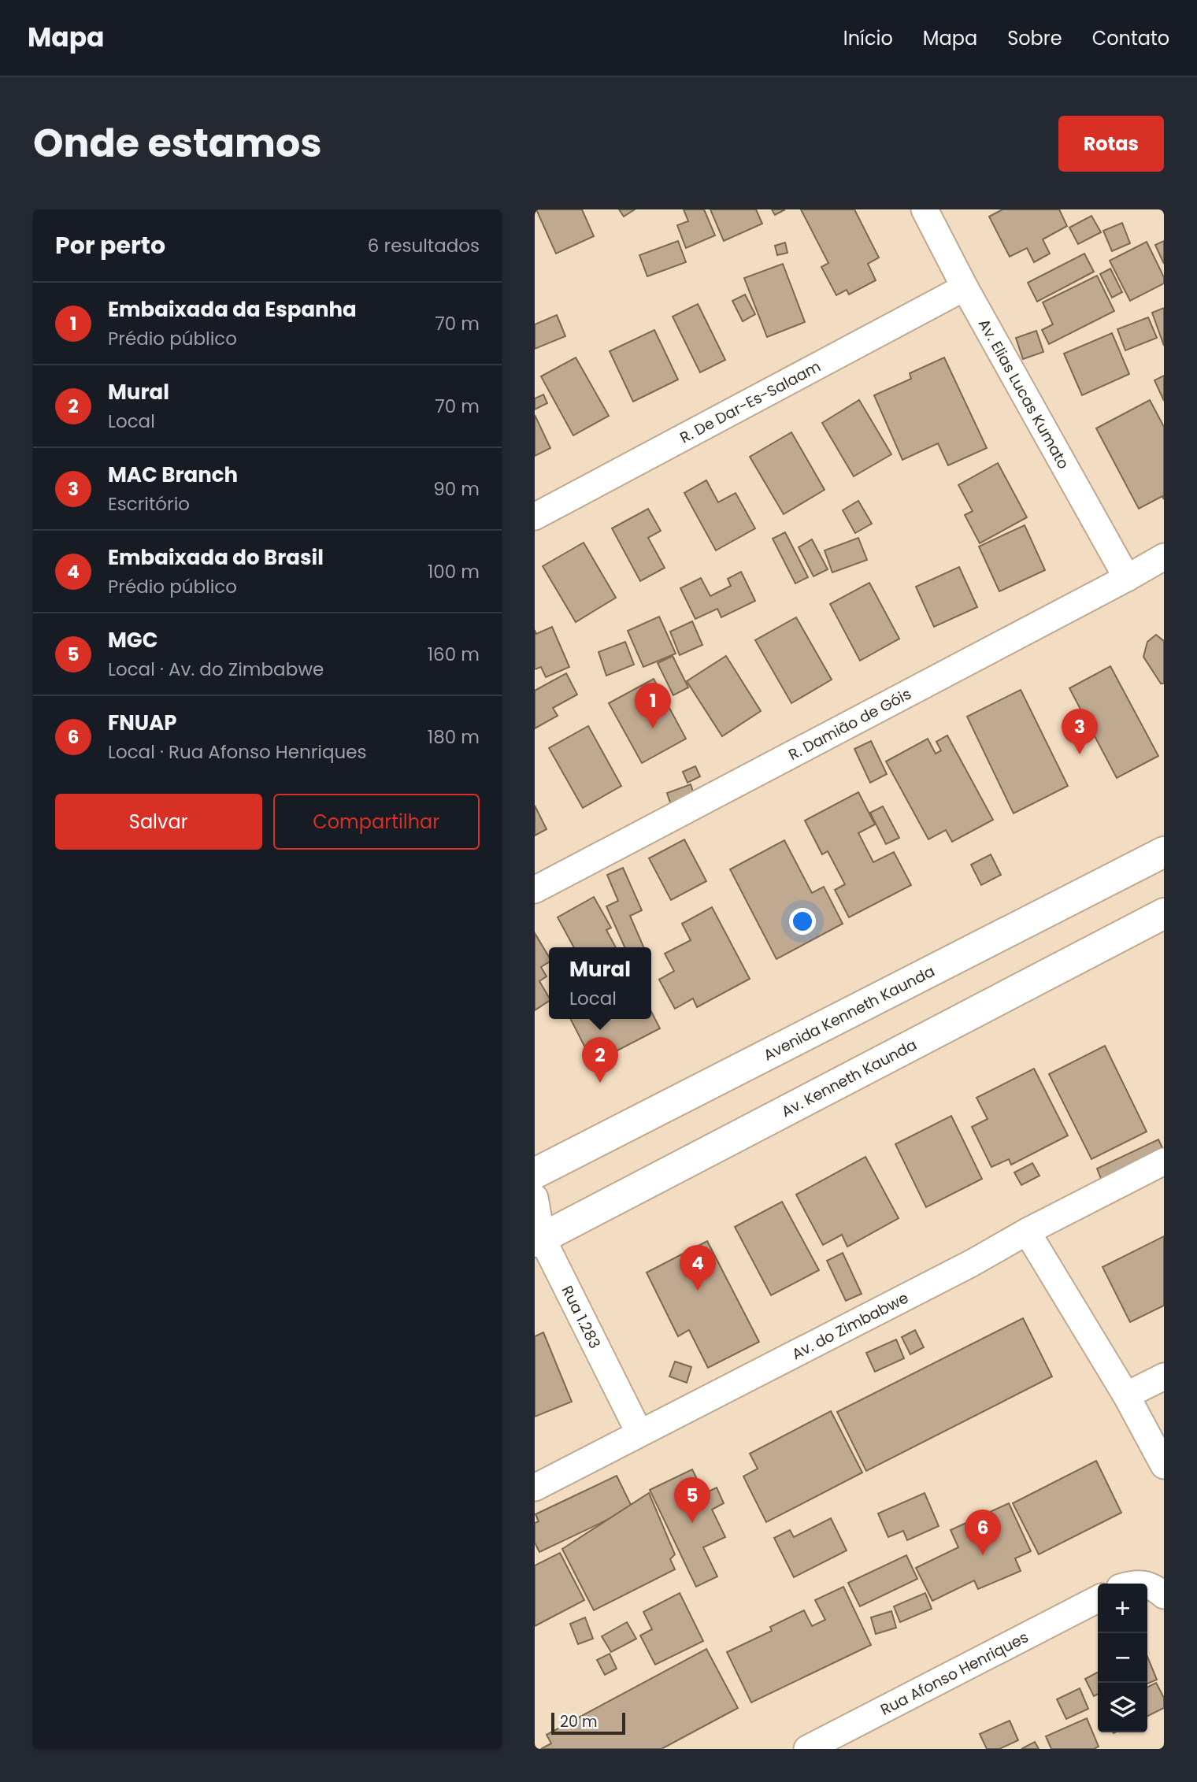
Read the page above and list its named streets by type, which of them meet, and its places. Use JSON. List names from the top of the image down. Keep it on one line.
{"streets":{"main road":["Avenida Kenneth Kaunda","Av. Kenneth Kaunda"],"street":["Av. Elias Lucas Kumato","R. De Dar-Es-Salaam","R. Damião de Góis","Rua 1.283","Av. do Zimbabwe","Rua Afonso Henriques"]},"crossings":[["Av. Elias Lucas Kumato","R. De Dar-Es-Salaam"],["Av. Elias Lucas Kumato","R. Damião de Góis"],["Av. Kenneth Kaunda","Rua 1.283"],["Rua 1.283","Av. do Zimbabwe"]],"scale_bar":"20 m","page":{"header":"Mapa","nav":["Início","Mapa","Sobre","Contato"],"title":"Onde estamos","buttons":["Rotas",["Salvar","Compartilhar"]],"heading":["Por perto","6 resultados"],"list":[{"mark":"1","name":"Embaixada da Espanha","note":"Prédio público","value":"70 m"},{"mark":"2","name":"Mural","note":"Local","value":"70 m"},{"mark":"3","name":"MAC Branch","note":"Escritório","value":"90 m"},{"mark":"4","name":"Embaixada do Brasil","note":"Prédio público","value":"100 m"},{"mark":"5","name":"MGC","note":"Local · Av. do Zimbabwe","value":"160 m"},{"mark":"6","name":"FNUAP","note":"Local · Rua Afonso Henriques","value":"180 m"}],"pins":["1","3","2","4","5","6"],"popup":["Mural","Local"],"map_buttons":["+","−"],"scale":"20 m"}}
